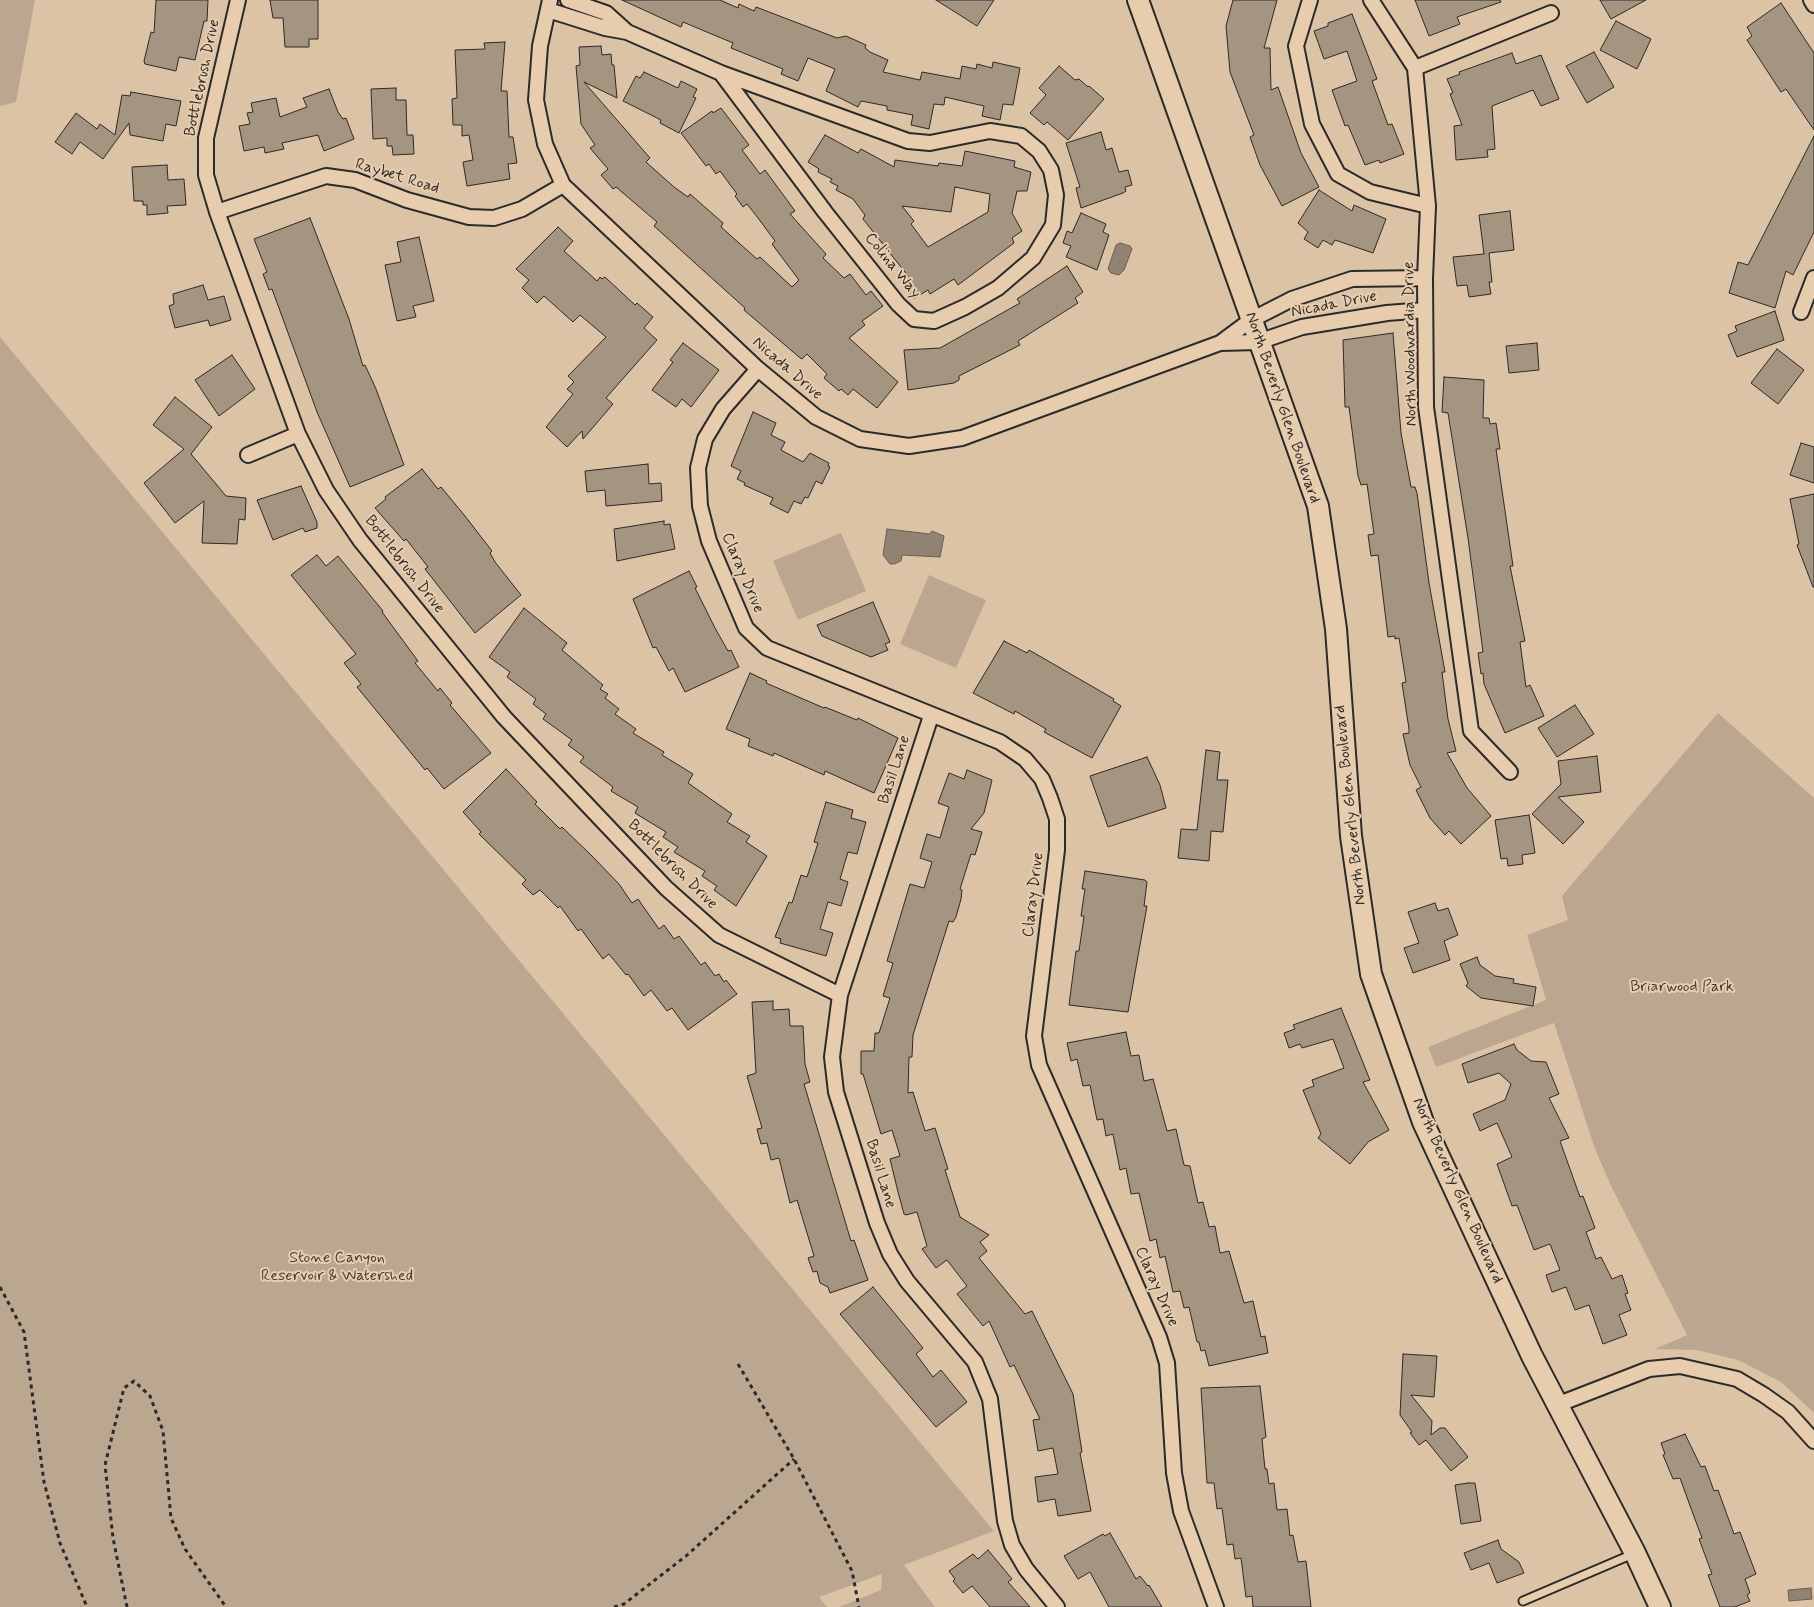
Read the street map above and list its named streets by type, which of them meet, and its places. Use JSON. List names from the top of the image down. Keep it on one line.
{"streets":{"main road":["North Beverly Glen Boulevard"],"street":["Bottlebrush Drive","Raybet Road","Colina Way","Nicada Drive","North Woodwardia Drive","Claray Drive","Basil Lane"]},"crossings":[["Bottlebrush Drive","Raybet Road"],["Bottlebrush Drive","Basil Lane"],["Raybet Road","Nicada Drive"],["Colina Way","Nicada Drive"],["Nicada Drive","North Woodwardia Drive"],["Nicada Drive","North Beverly Glen Boulevard"],["Nicada Drive","Claray Drive"],["Claray Drive","Basil Lane"]],"parks":["Briarwood Park","Stone Canyon Reservoir & Watershed"]}
